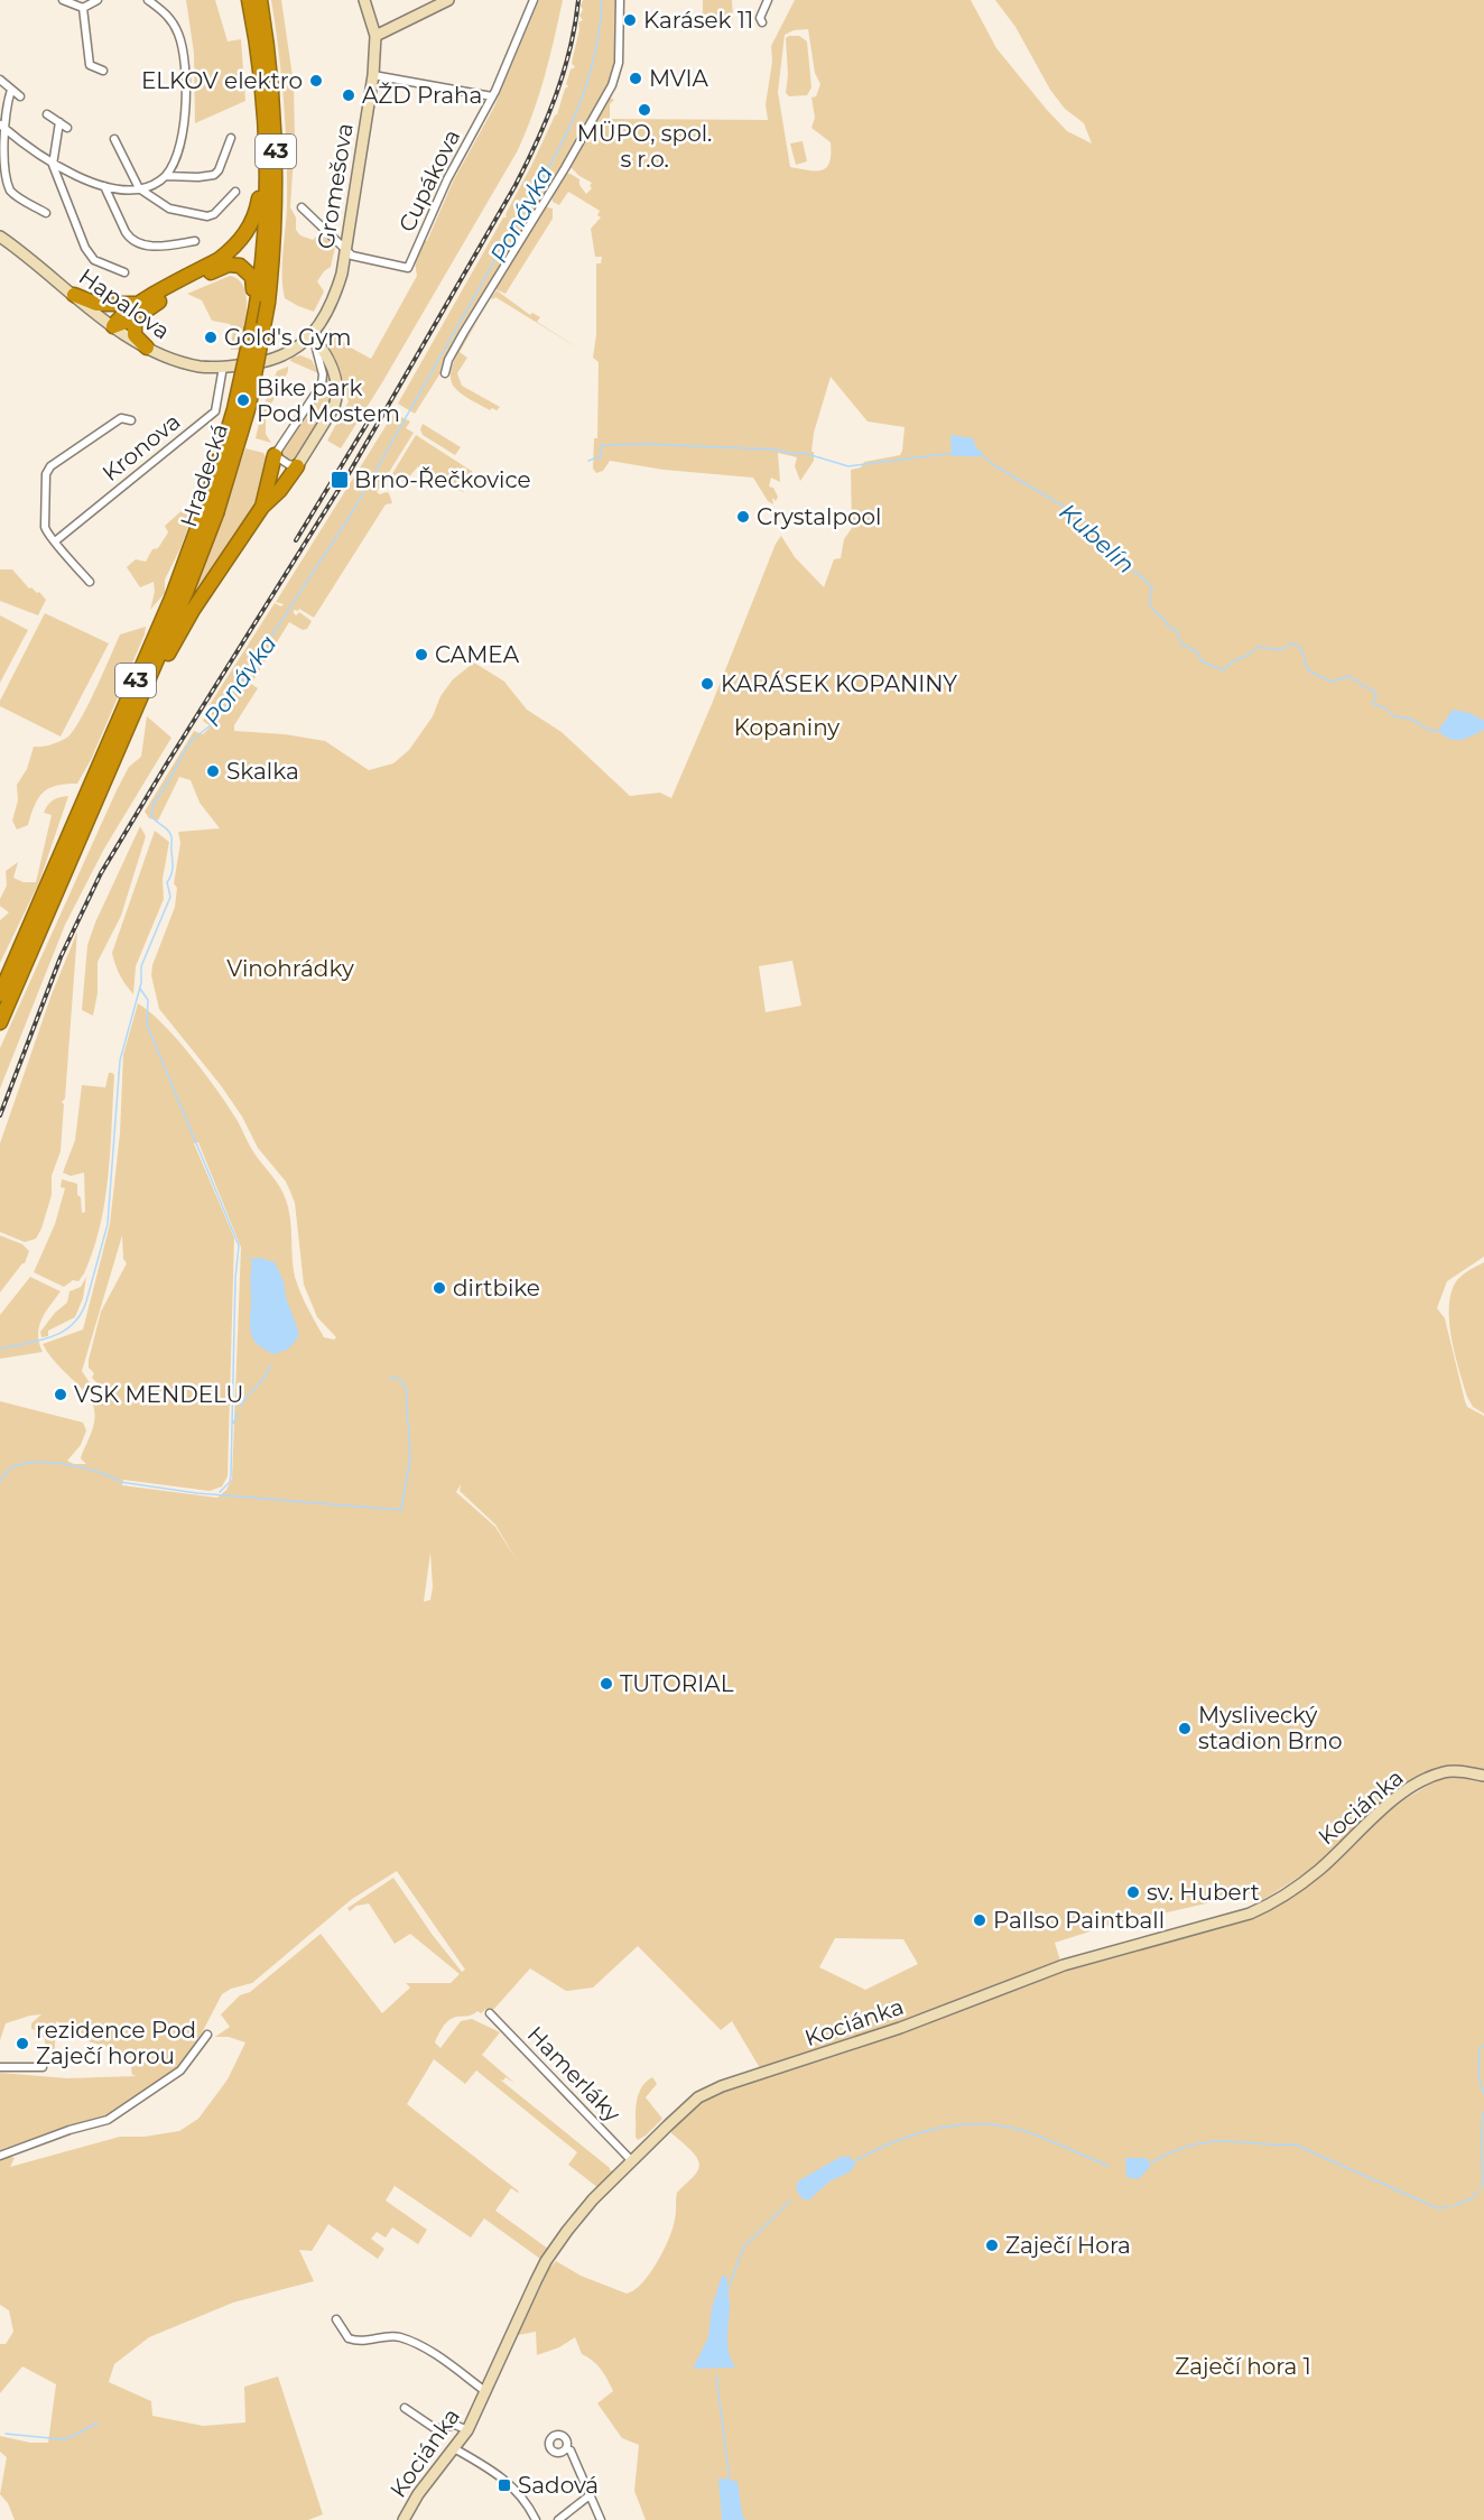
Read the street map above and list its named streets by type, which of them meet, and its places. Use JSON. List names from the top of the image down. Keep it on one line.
{"streets":{"highway":["43","Hradecká"],"street":["Cupákova","Gromešova","Hapalova","Kronova","Kociánka","Hamerláky"]},"crossings":[["43","Hradecká"],["Cupákova","Gromešova"],["Gromešova","Hapalova"],["Hapalova","Kronova"],["Kociánka","Hamerláky"]],"water":["Ponávka","Kubelín"],"parks":["Kopaniny","Vinohrádky","Zaječí hora 1"],"places":{"other":["Karásek 11","MVIA","ELKOV elektro","AŽD Praha","MÜPO, spol. s r.o.","Gold's Gym","Bike park Pod Mostem","Crystalpool","CAMEA","KARÁSEK KOPANINY","Skalka","dirtbike","VSK MENDELU","TUTORIAL","Myslivecký stadion Brno","sv. Hubert","Pallso Paintball","rezidence Pod Zaječí horou","Zaječí Hora"],"transit":["Brno-Řečkovice","Sadová"]}}
